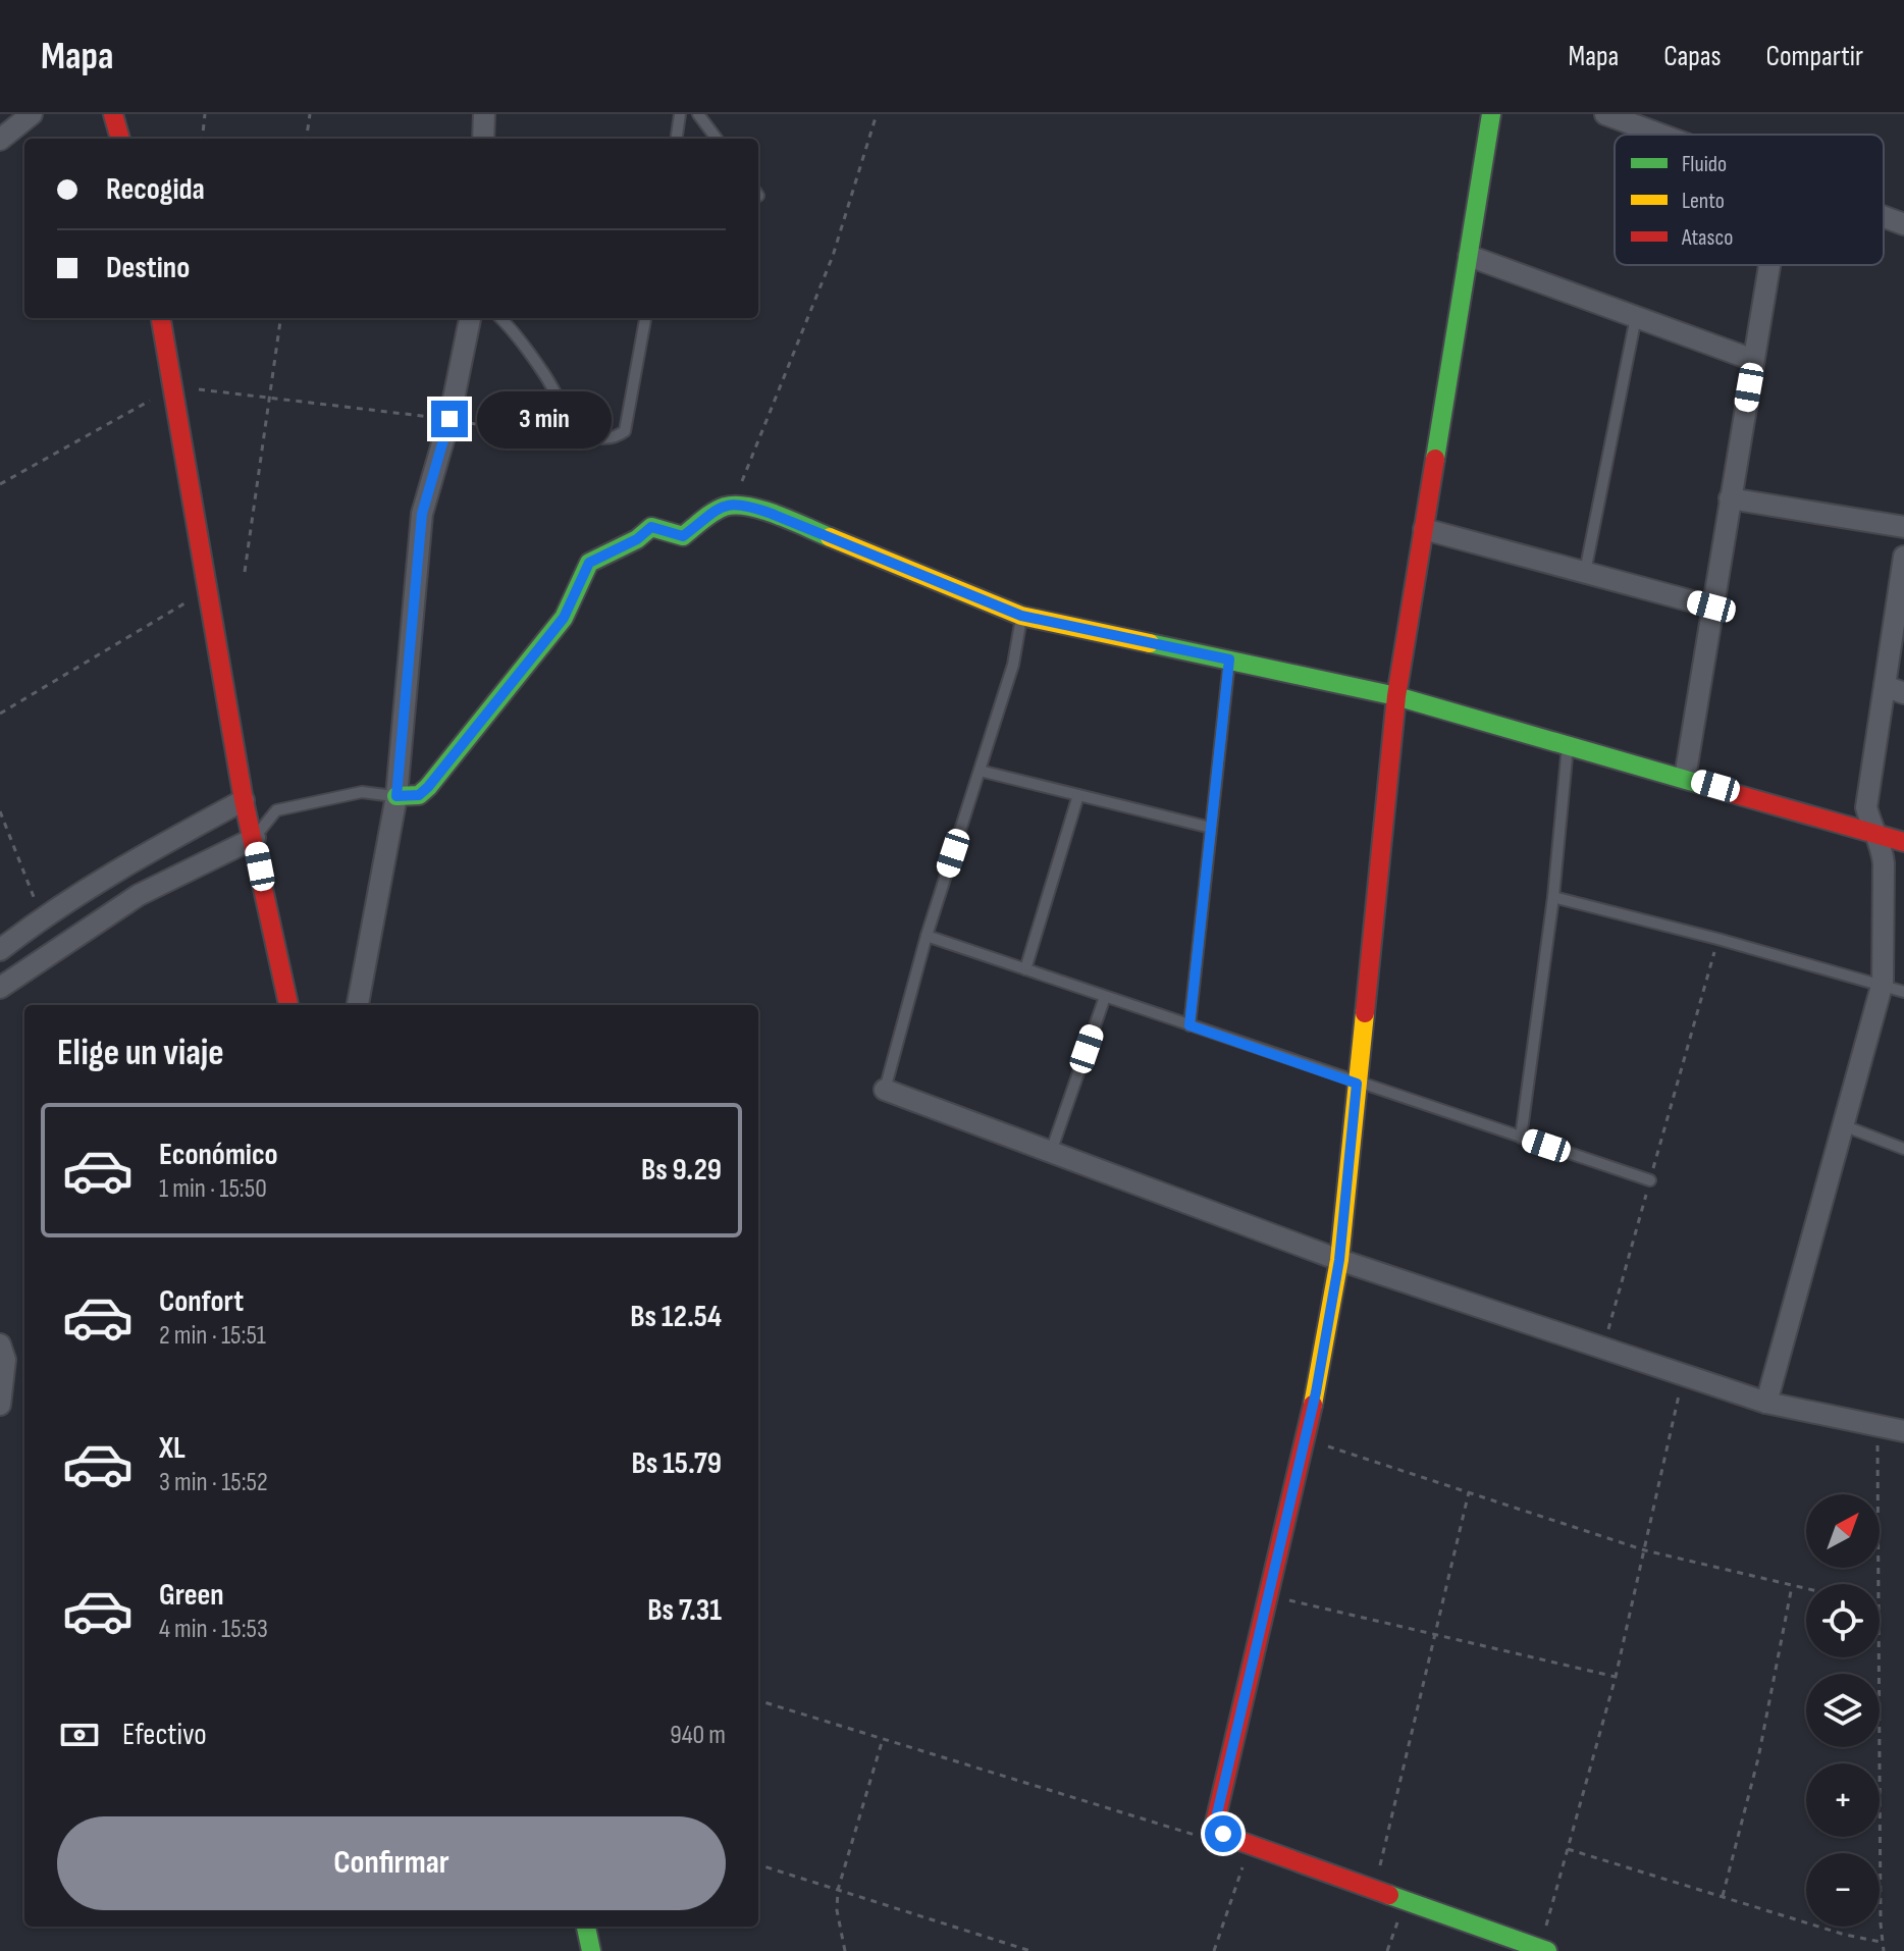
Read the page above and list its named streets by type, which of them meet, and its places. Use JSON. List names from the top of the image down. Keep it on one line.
{"legend":["Fluido","Lento","Atasco"],"north":"top right","page":{"header":"Mapa","nav":["Mapa","Capas","Compartir"],"banner":["Recogida","Destino"],"bubble":"3 min","heading":"Elige un viaje","list":[{"name":"Económico","note":"1 min · 15:50","value":"Bs 9.29"},{"name":"Confort","note":"2 min · 15:51","value":"Bs 12.54"},{"name":"XL","note":"3 min · 15:52","value":"Bs 15.79"},{"name":"Green","note":"4 min · 15:53","value":"Bs 7.31"}],"map_buttons":["+","−"],"pay":["Efectivo","940 m"],"buttons":"Confirmar"}}
